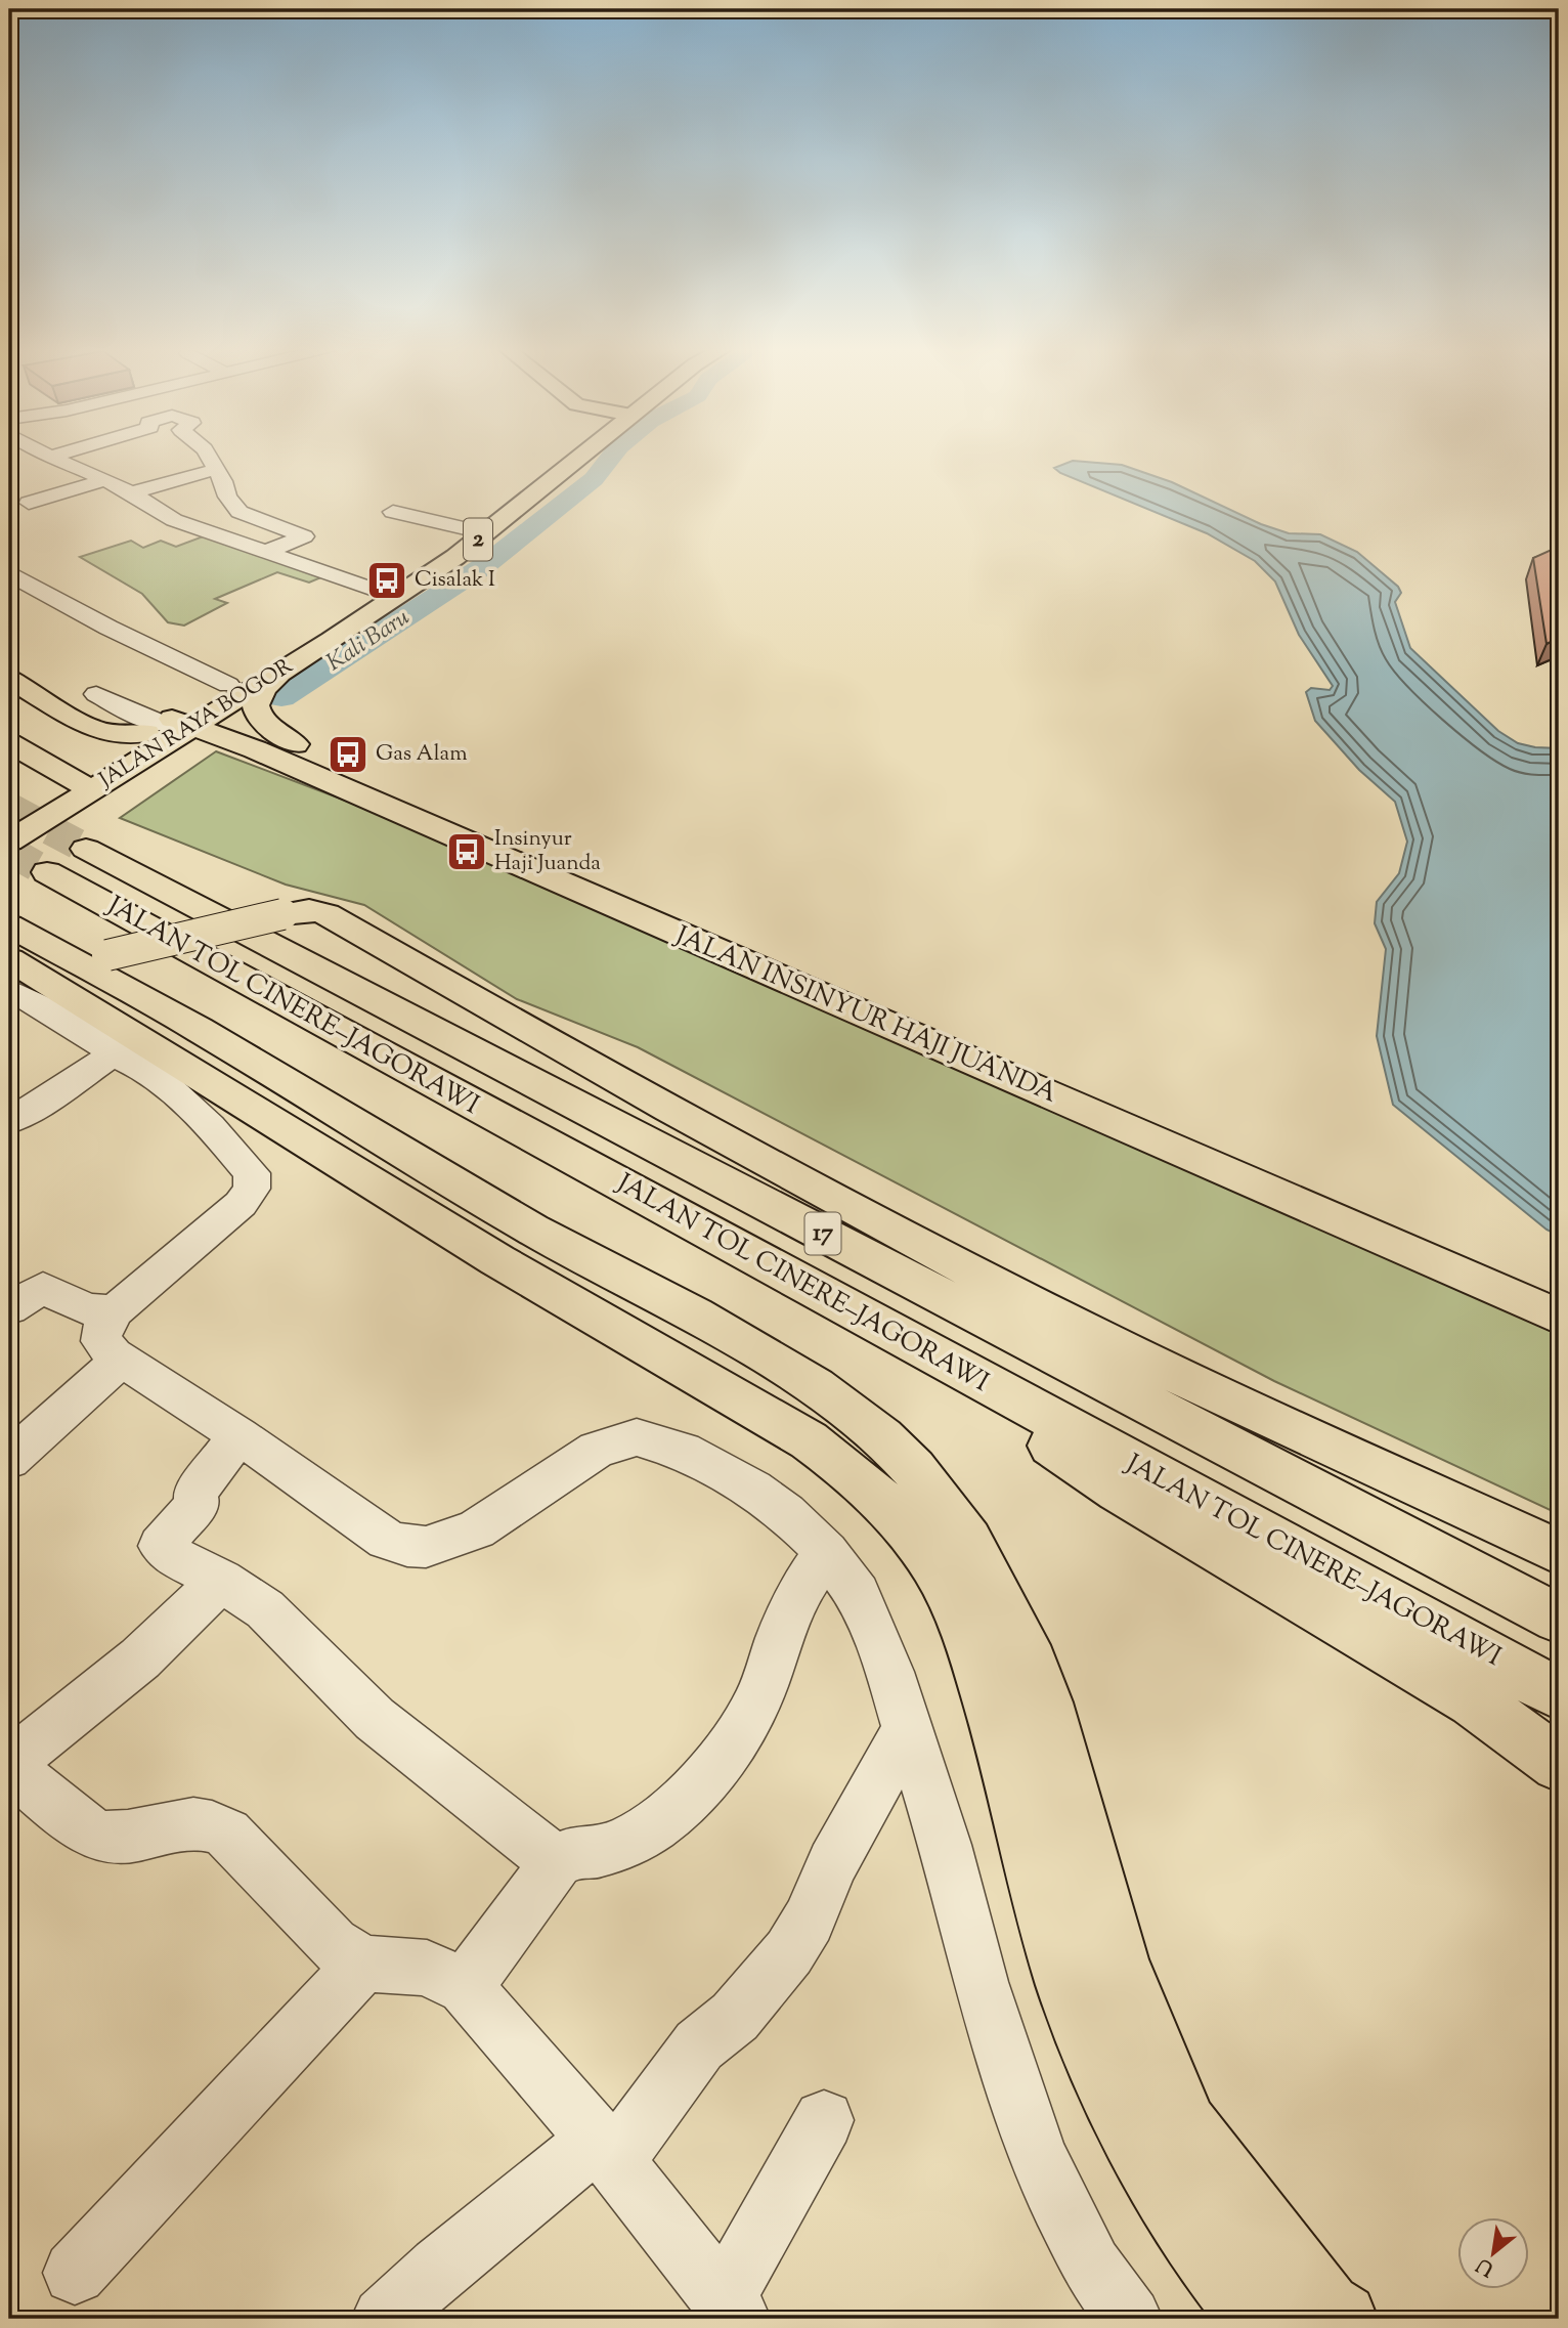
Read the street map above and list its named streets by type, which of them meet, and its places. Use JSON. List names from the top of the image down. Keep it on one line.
{"streets":{"main road":["2","JALAN RAYA BOGOR","JALAN TOL CINERE–JAGORAWI","JALAN INSINYUR HAJI JUANDA","17"]},"crossings":[["JALAN RAYA BOGOR","JALAN INSINYUR HAJI JUANDA"]],"water":["Kali Baru"],"places":{"bus stop":["Cisalak I","Gas Alam","Insinyur Haji Juanda"]},"north":"bottom left"}
